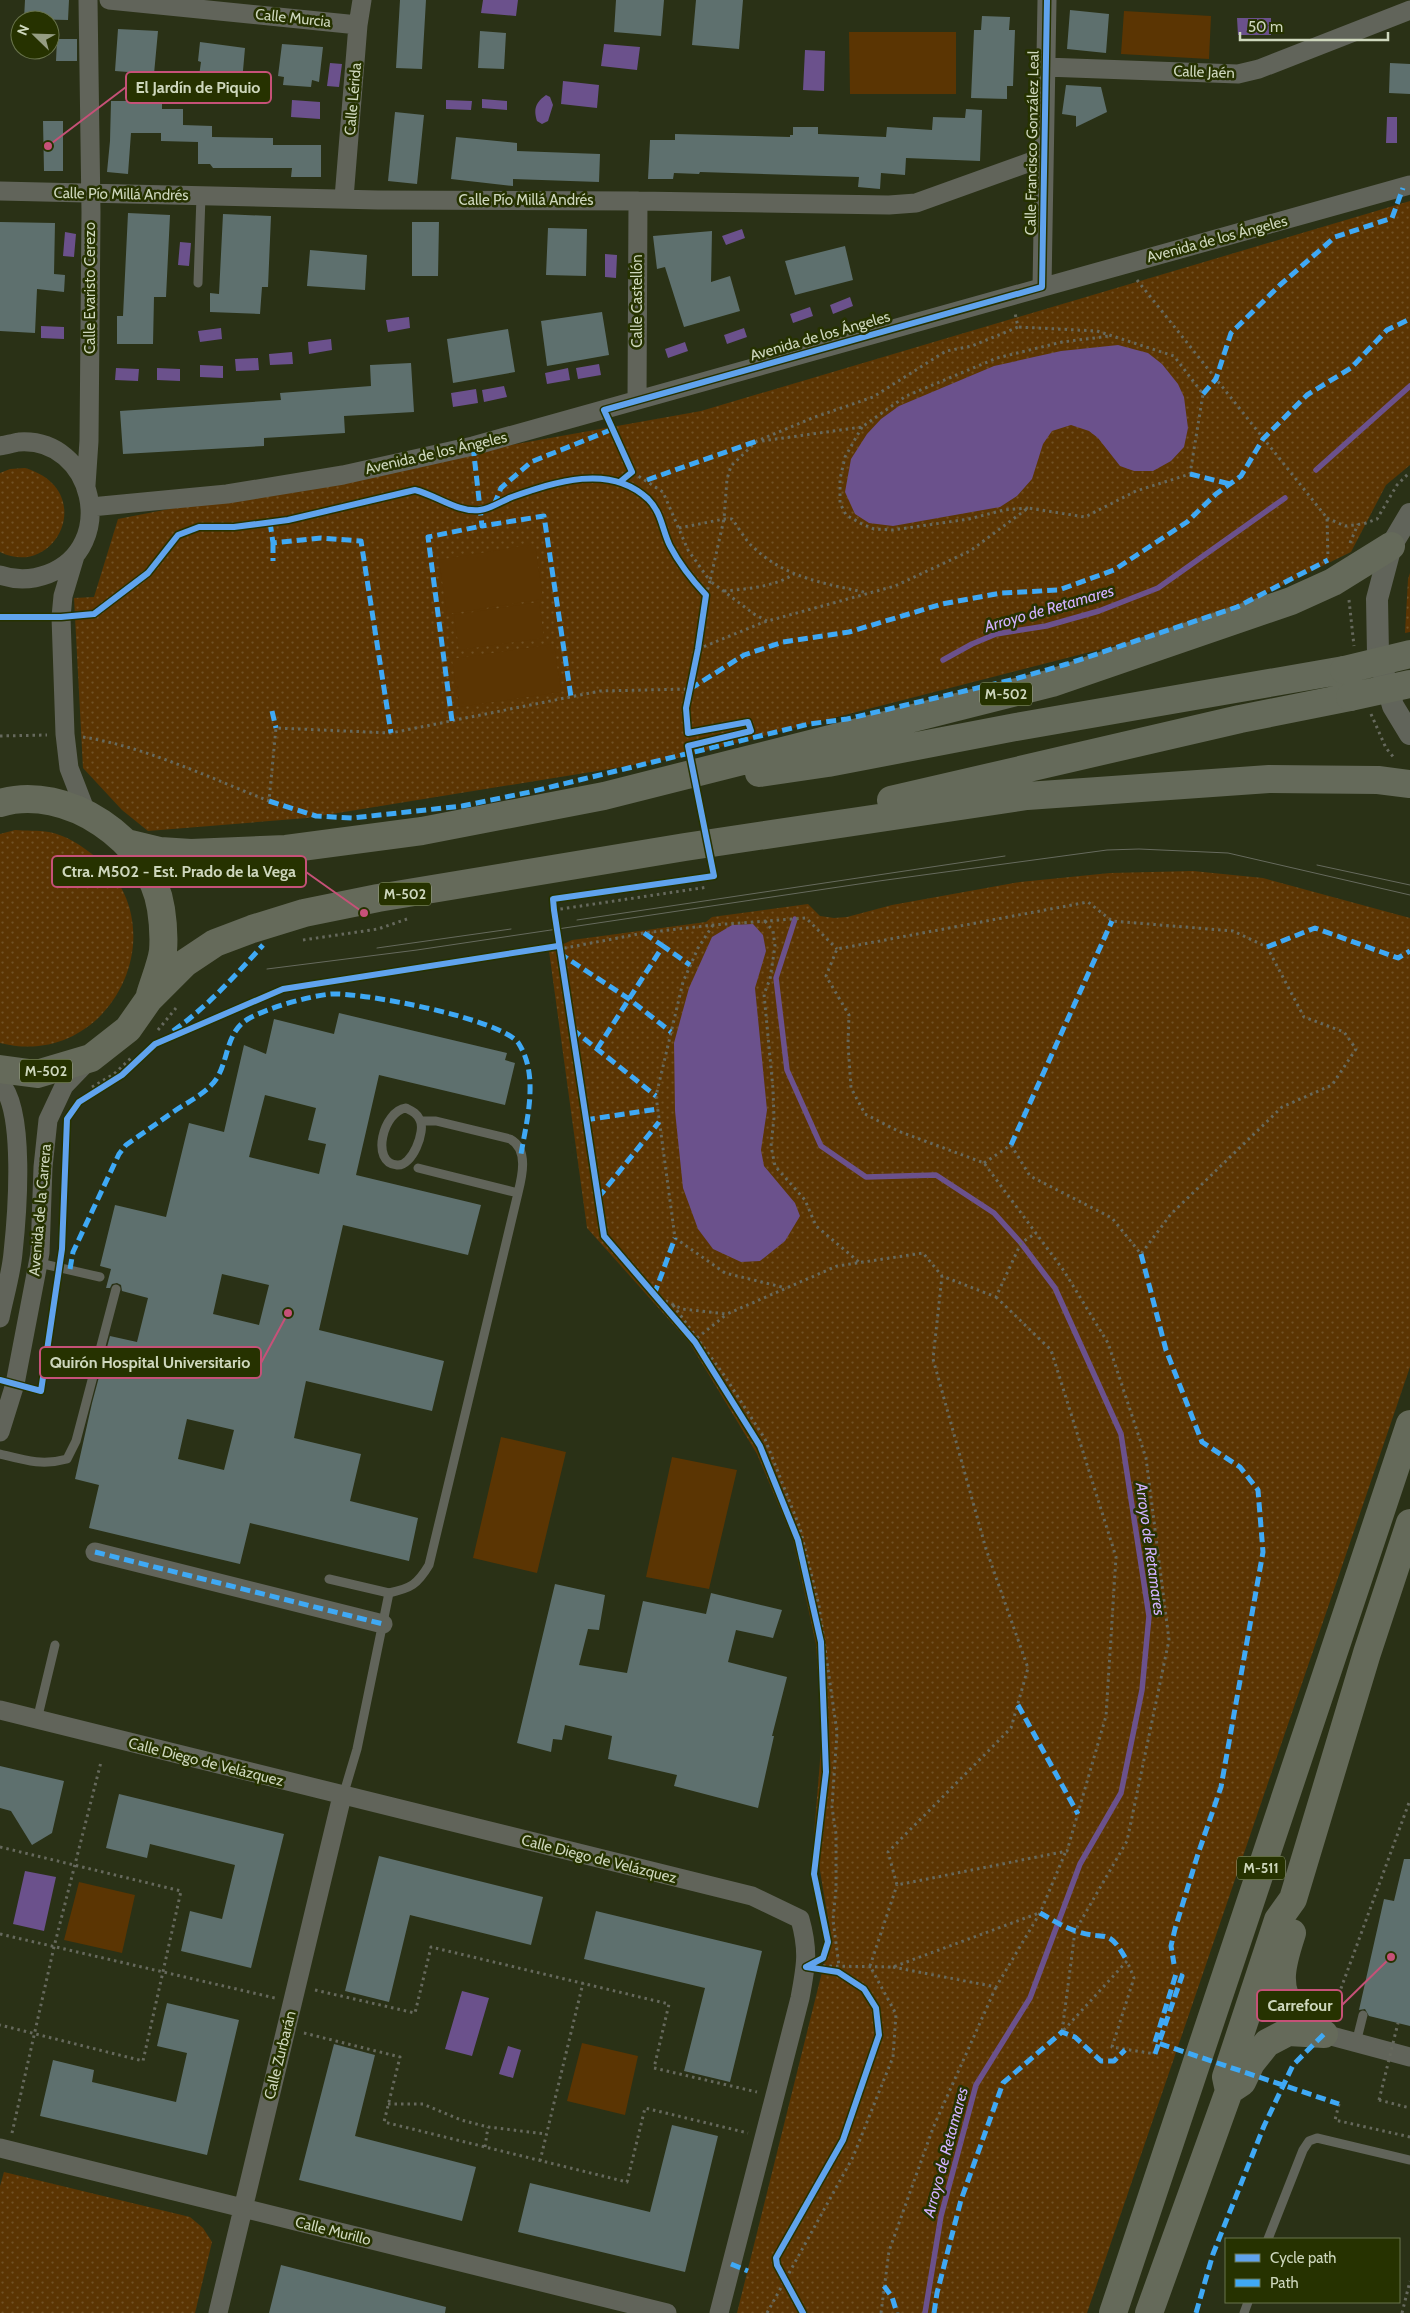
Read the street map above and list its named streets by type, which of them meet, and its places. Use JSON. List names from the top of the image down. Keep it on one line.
{"streets":{"highway":["M-502","M-511"],"street":["Calle Murcia","Calle Jaén","Calle Lérida","Calle Francisco González Leal","Calle Pío Millá Andrés","Avenida de los Ángeles","Calle Evaristo Cerezo","Calle Castellón","Avenida de la Carrera","Calle Diego de Velázquez","Calle Zurbarán","Calle Murillo"]},"crossings":[["Calle Murcia","Calle Lérida"],["Calle Jaén","Calle Francisco González Leal"],["Calle Lérida","Calle Pío Millá Andrés"],["Calle Francisco González Leal","Calle Pío Millá Andrés"],["Calle Francisco González Leal","Avenida de los Ángeles"],["Calle Pío Millá Andrés","Calle Evaristo Cerezo"],["Calle Pío Millá Andrés","Calle Castellón"],["Avenida de los Ángeles","Calle Castellón"],["M-502","Avenida de la Carrera"],["Calle Diego de Velázquez","Calle Zurbarán"],["Calle Zurbarán","Calle Murillo"]],"water":["Arroyo de Retamares"],"places":["El Jardín de Piquio","Ctra. M502 - Est. Prado de la Vega","Quirón Hospital Universitario","Carrefour"],"legend":["Cycle path","Path"],"scale_bar":"50 m","north":"top left"}
